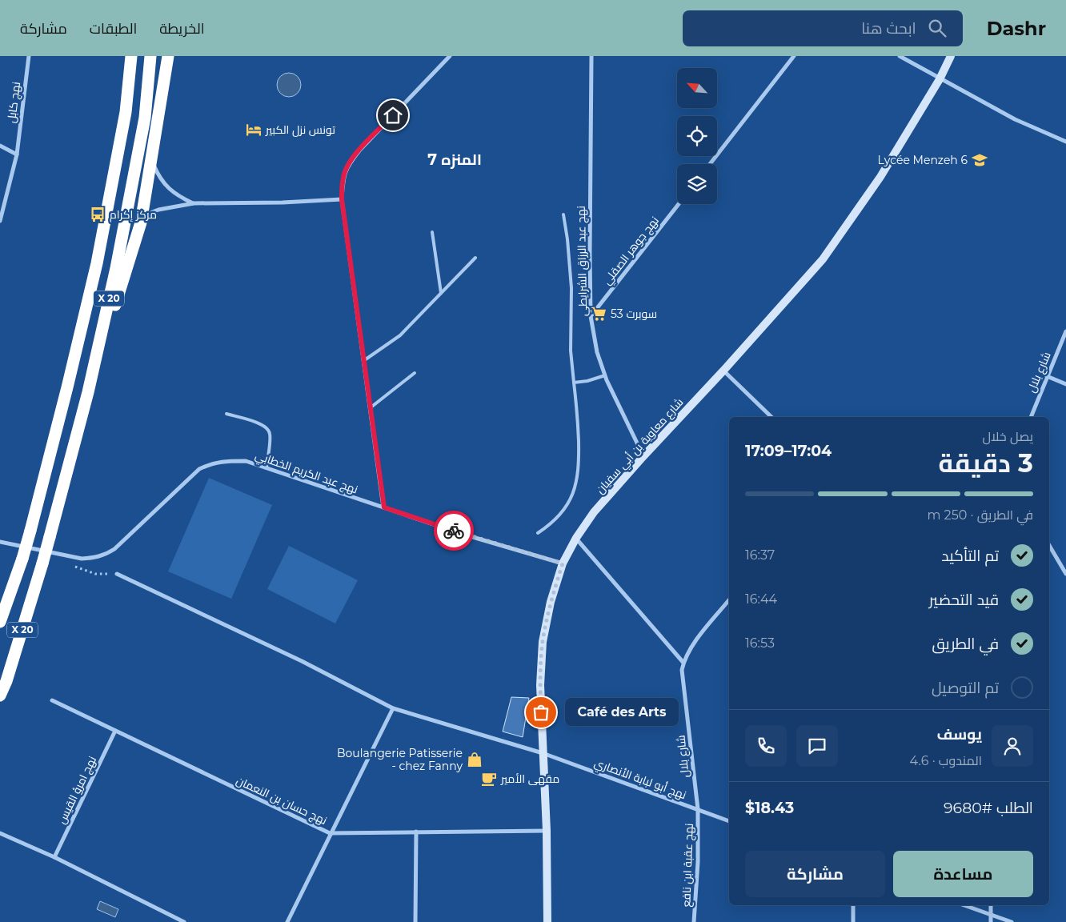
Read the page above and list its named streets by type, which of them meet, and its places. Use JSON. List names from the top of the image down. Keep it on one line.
{"streets":{"highway":["X 20"],"main road":["شارع معاوية بن أبي سفيان"],"street":["نهج كابل","نهج جوهر الصقلي","نهج عبد الرزاق الشرايطي","شارع بلال","نهج عبد الكريم الخطابي","نهج أبو لبابة الأنصاري","نهج امرؤ القيس","نهج حسان بن النعمان","نهج عقبة ابن نافع"]},"crossings":[["نهج جوهر الصقلي","نهج عبد الرزاق الشرايطي"],["نهج عبد الرزاق الشرايطي","شارع معاوية بن أبي سفيان"],["شارع بلال","نهج أبو لبابة الأنصاري"],["شارع بلال","نهج عقبة ابن نافع"],["شارع معاوية بن أبي سفيان","نهج عبد الكريم الخطابي"],["شارع معاوية بن أبي سفيان","نهج أبو لبابة الأنصاري"],["شارع معاوية بن أبي سفيان","نهج حسان بن النعمان"],["نهج أبو لبابة الأنصاري","نهج عقبة ابن نافع"],["نهج امرؤ القيس","نهج حسان بن النعمان"]],"districts":["المنزه 7"],"places":{"hotel":["تونس نزل الكبير"],"school or university":["Lycée Menzeh 6"],"bus stop":["مركز إكرام"],"supermarket":["سوبرت 53"],"other":["Café des Arts"],"shop":["Boulangerie Patisserie - chez Fanny"],"cafe":["مقهى الأمير"]},"north":"top left","page":{"header":"Dashr","search":"ابحث هنا","nav":["الخريطة","الطبقات","مشاركة"],"heading":["3 دقيقة","يصل خلال","17:04–17:09"],"panel":["يوسف","المندوب · 4.6","الطلب #9680","$18.43"],"bar":"في الطريق · 250 m","list":[["تم التأكيد","16:37"],["قيد التحضير","16:44"],["في الطريق","16:53"],"تم التوصيل"],"bubble":"Café des Arts","buttons":["مساعدة","مشاركة"]}}
